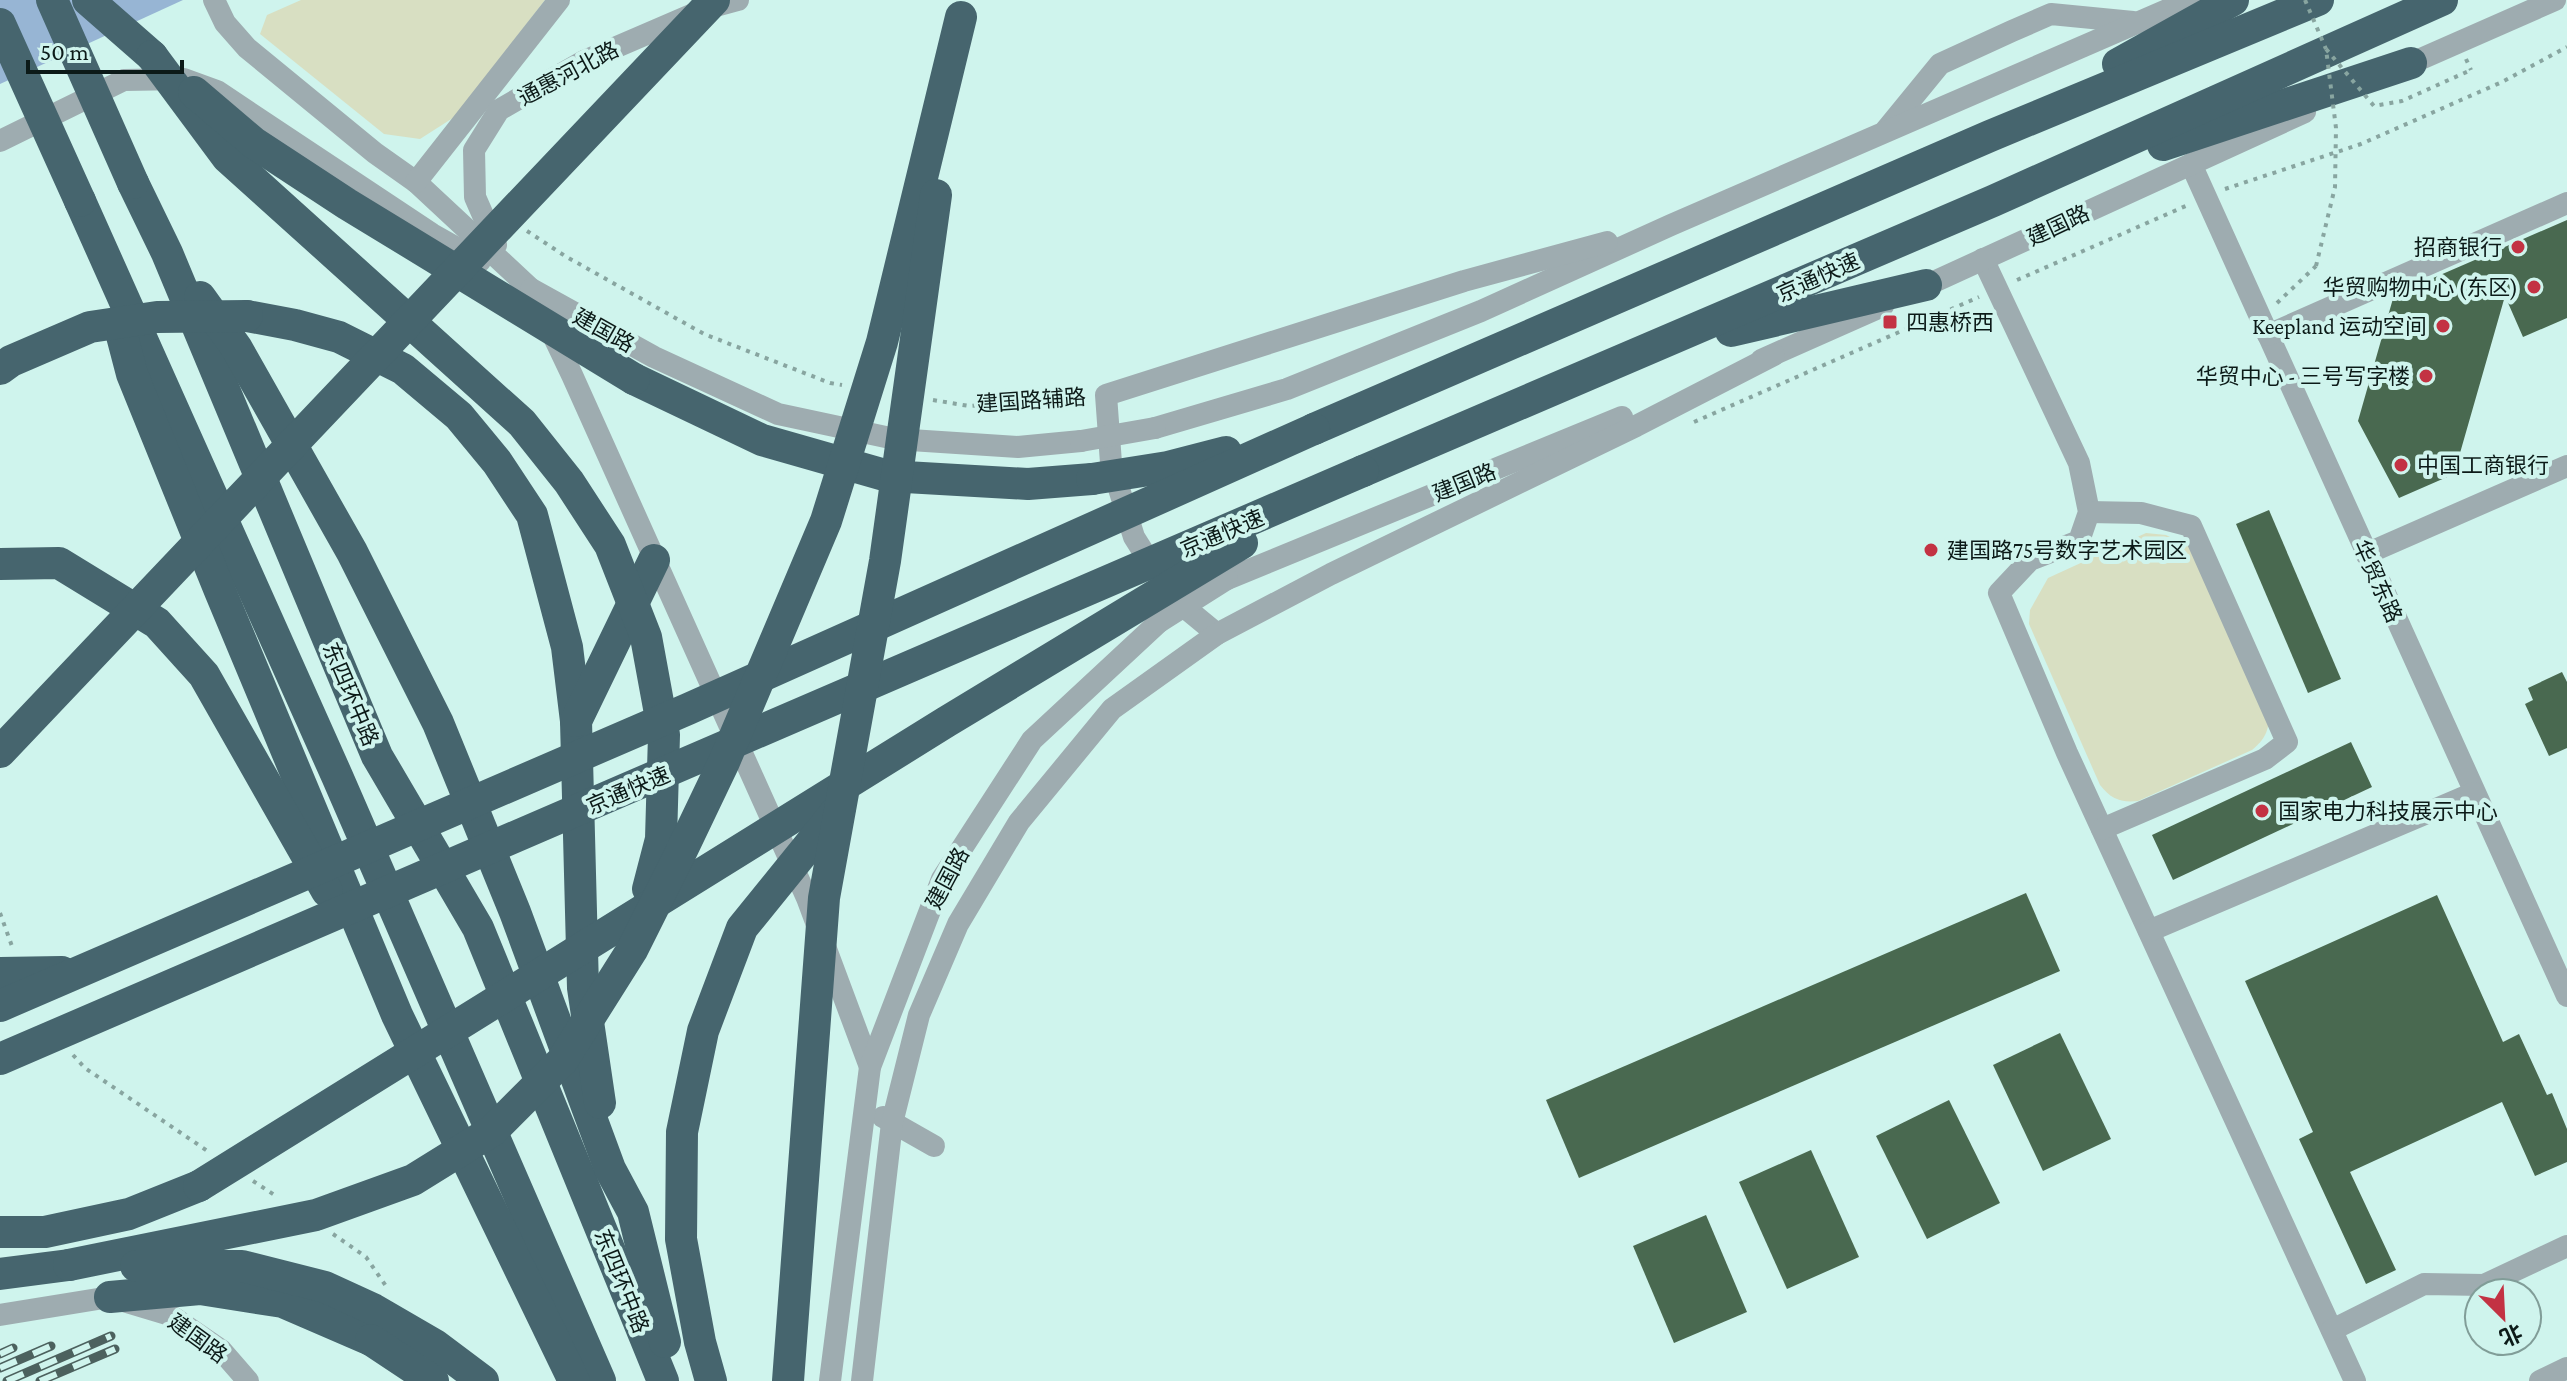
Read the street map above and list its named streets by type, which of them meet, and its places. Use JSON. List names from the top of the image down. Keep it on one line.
{"streets":{"highway":["京通快速","东四环中路"],"street":["通惠河北路","建国路","建国路辅路","华贸东路"]},"crossings":[["通惠河北路","建国路"],["建国路","建国路辅路"],["建国路","华贸东路"]],"places":{"other":["招商银行","华贸购物中心 (东区)","Keepland 运动空间","华贸中心 - 三号写字楼","中国工商银行","建国路75号数字艺术园区","国家电力科技展示中心"],"transit":["四惠桥西"]},"scale_bar":"50 m","north":"bottom right"}
